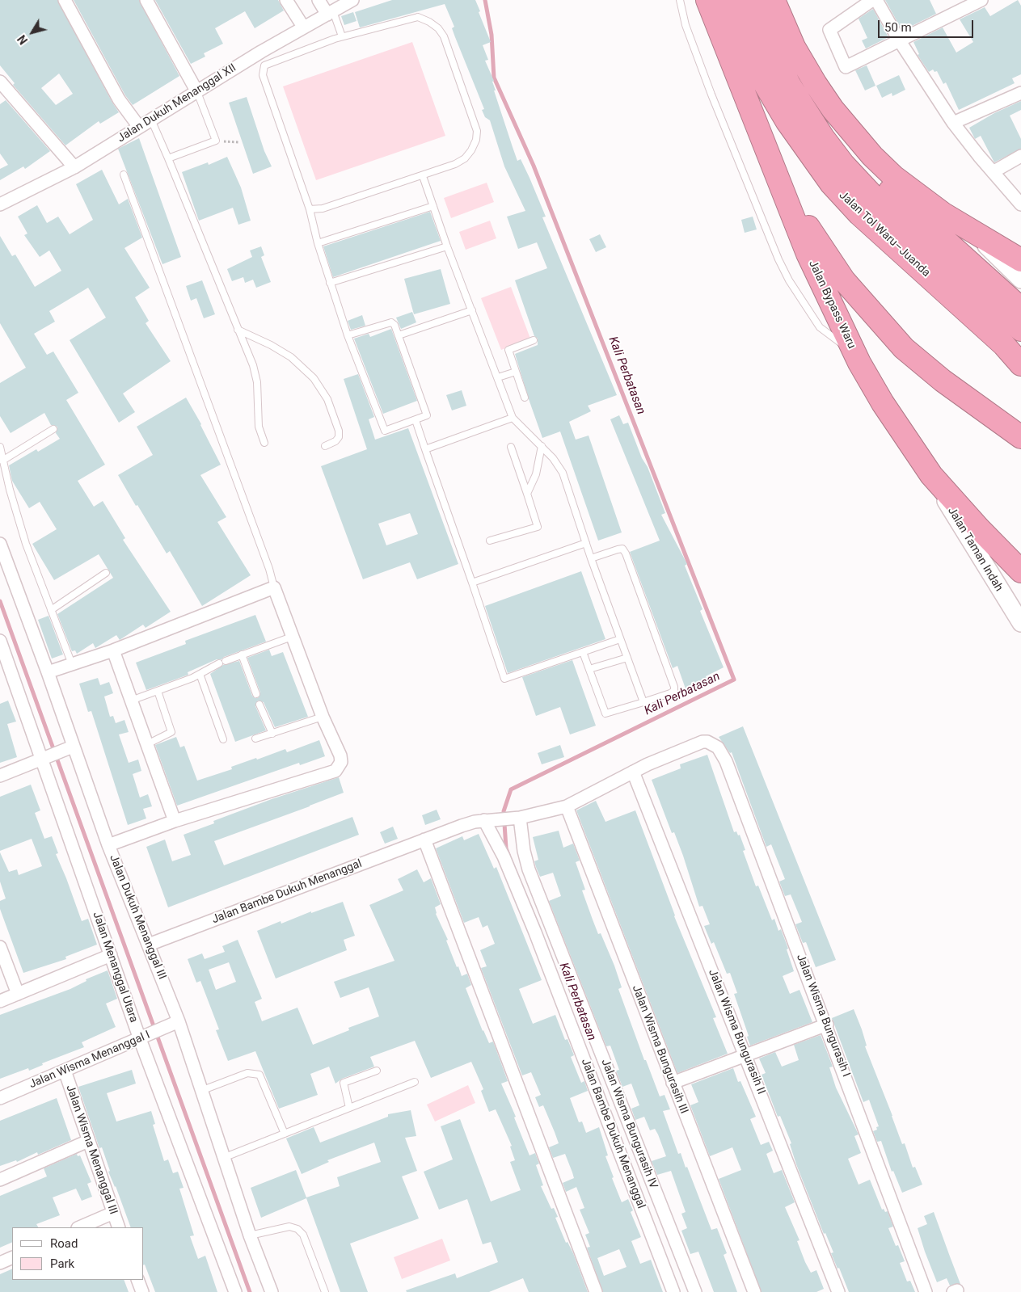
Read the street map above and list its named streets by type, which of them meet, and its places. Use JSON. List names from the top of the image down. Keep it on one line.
{"streets":{"highway":["Jalan Tol Waru–Juanda","Jalan Bypass Waru"],"street":["Jalan Dukuh Menanggal XII","Jalan Taman Indah","Jalan Bambe Dukuh Menanggal","Jalan Dukuh Menanggal III","Jalan Menanggal Utara","Jalan Wisma Bungurasih I","Jalan Wisma Bungurasih II","Jalan Wisma Bungurasih III","Jalan Wisma Menanggal I","Jalan Wisma Bungurasih IV","Jalan Wisma Menanggal III"]},"crossings":[["Jalan Bypass Waru","Jalan Taman Indah"],["Jalan Bambe Dukuh Menanggal","Jalan Dukuh Menanggal III"],["Jalan Bambe Dukuh Menanggal","Jalan Wisma Bungurasih I"],["Jalan Bambe Dukuh Menanggal","Jalan Wisma Bungurasih II"],["Jalan Bambe Dukuh Menanggal","Jalan Wisma Bungurasih III"],["Jalan Bambe Dukuh Menanggal","Jalan Wisma Bungurasih IV"],["Jalan Dukuh Menanggal III","Jalan Wisma Menanggal I"],["Jalan Menanggal Utara","Jalan Wisma Menanggal I"],["Jalan Wisma Menanggal I","Jalan Wisma Menanggal III"]],"water":["Kali Perbatasan"],"legend":["Road","Park"],"scale_bar":"50 m","north":"bottom left"}
